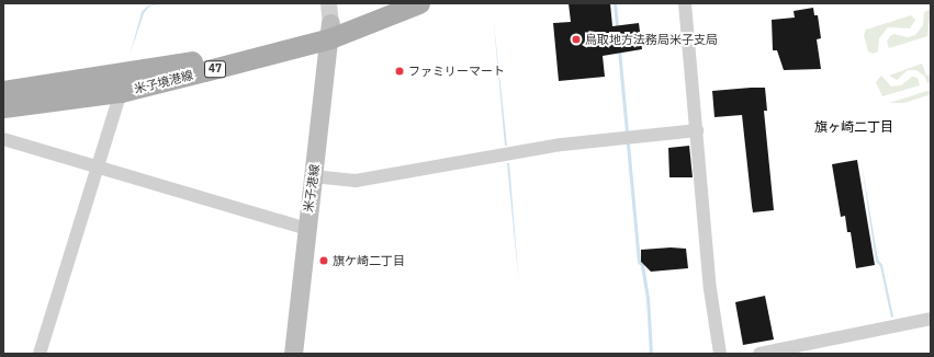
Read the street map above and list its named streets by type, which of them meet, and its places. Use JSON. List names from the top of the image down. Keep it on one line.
{"streets":{"main road":["47","米子境港線","米子港線"]},"crossings":[["米子境港線","米子港線"]],"districts":["旗ヶ崎二丁目"],"places":["鳥取地方法務局米子支局","ファミリーマート","旗ケ崎二丁目"]}
